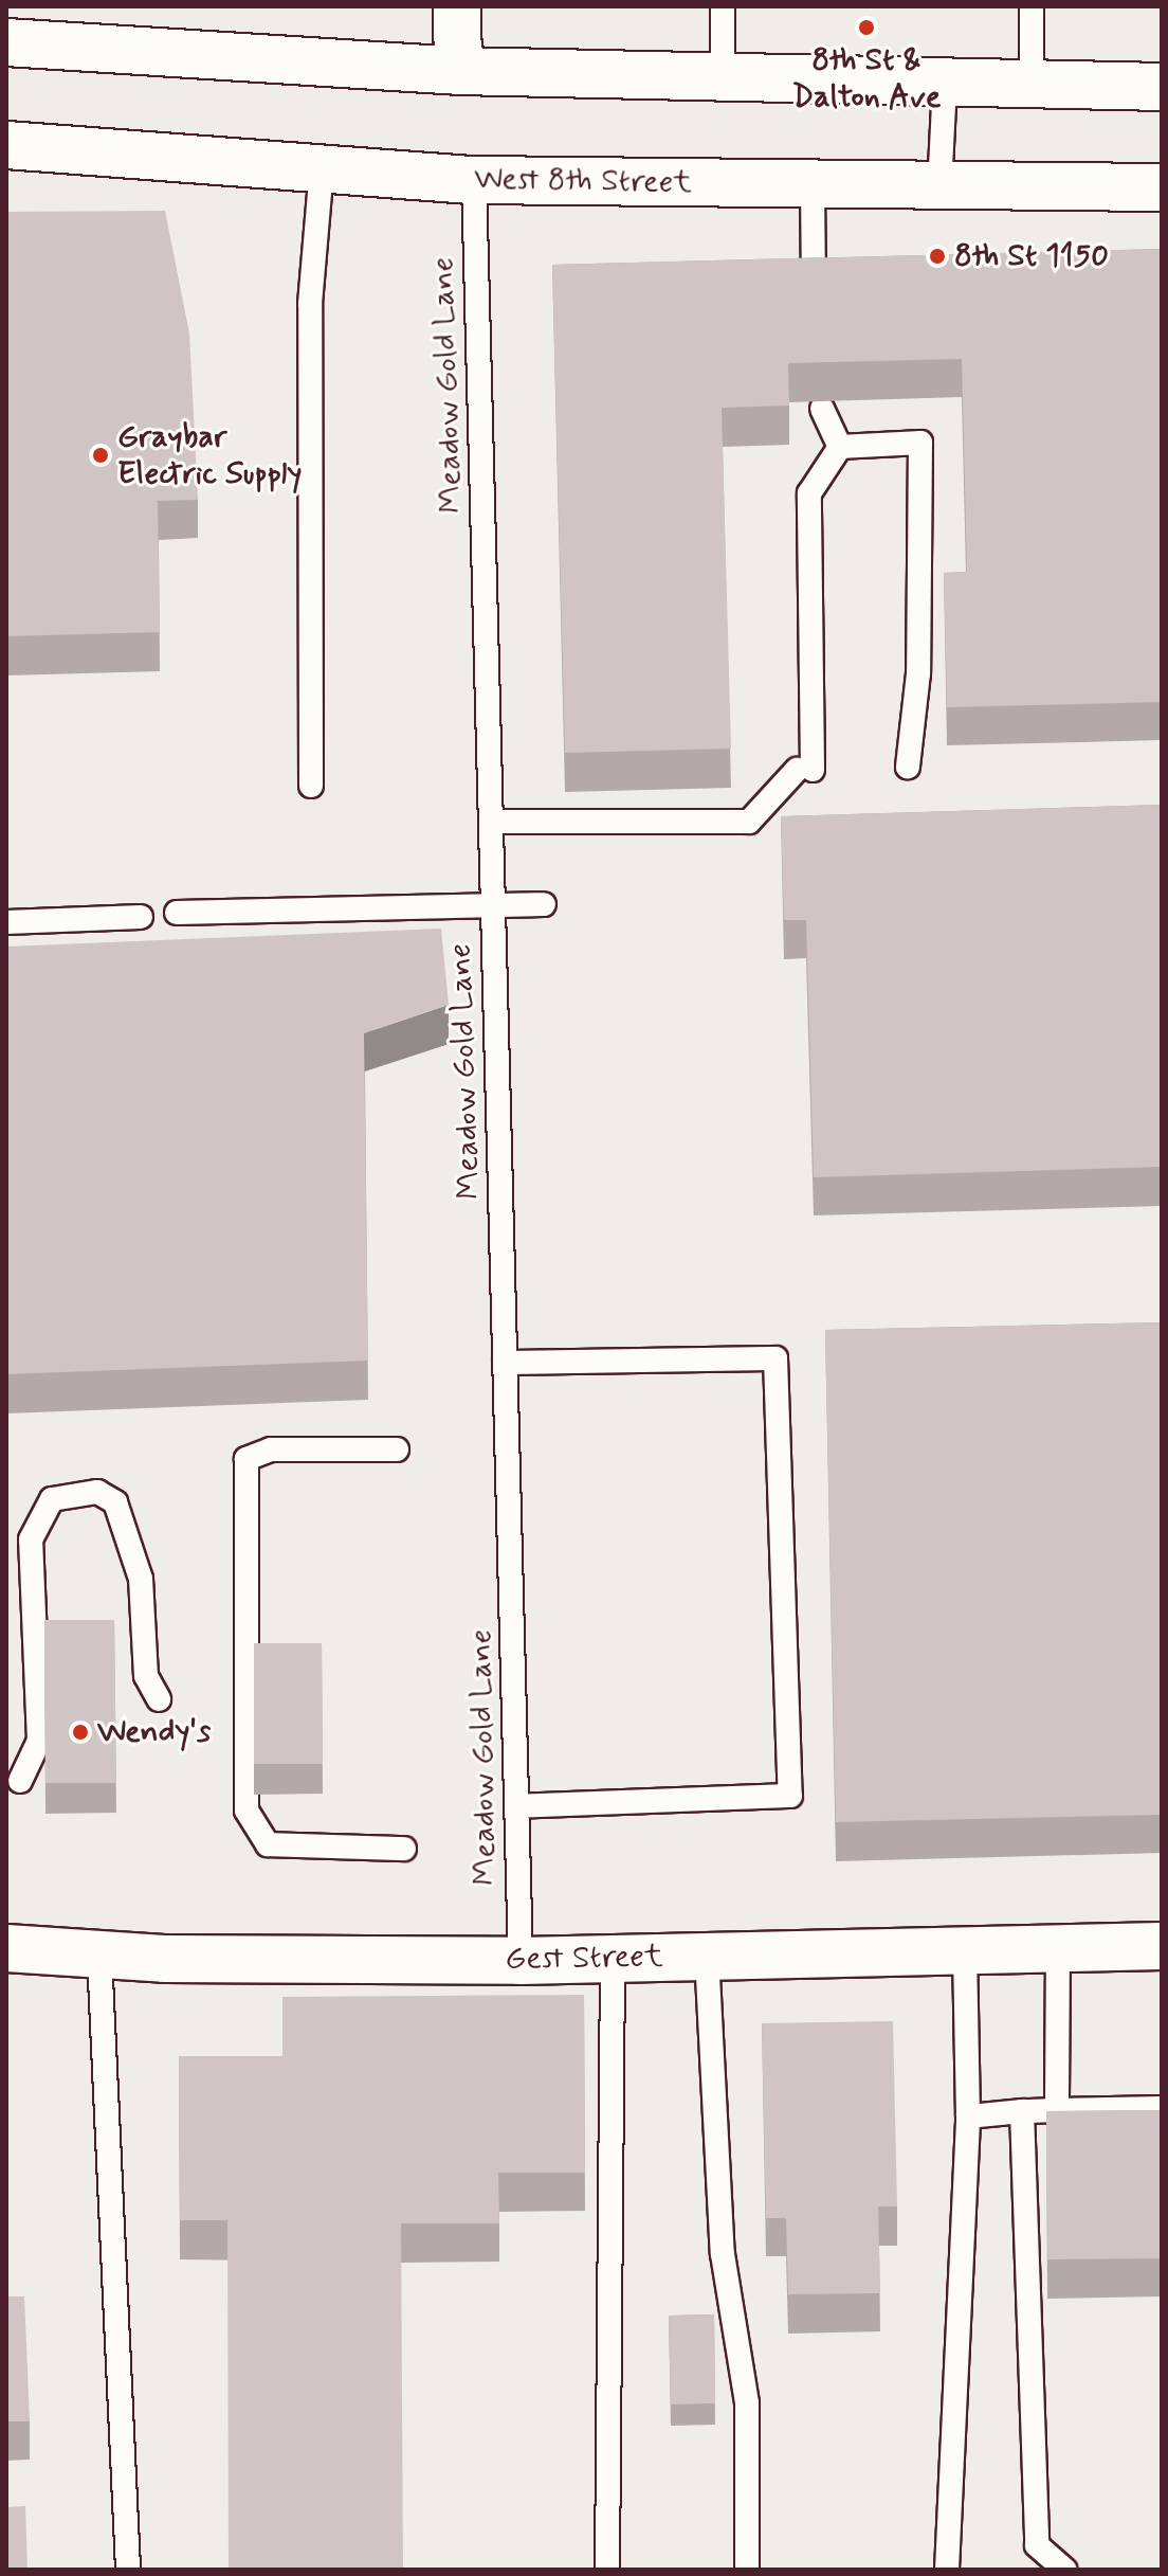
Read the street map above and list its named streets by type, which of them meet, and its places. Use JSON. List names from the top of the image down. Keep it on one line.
{"streets":{"main road":["West 8th Street","Gest Street"],"lane":["Meadow Gold Lane"]},"crossings":[["West 8th Street","Meadow Gold Lane"],["Meadow Gold Lane","Gest Street"]],"places":["8th St & Dalton Ave","8th St 1150","Graybar Electric Supply","Wendy's"]}
